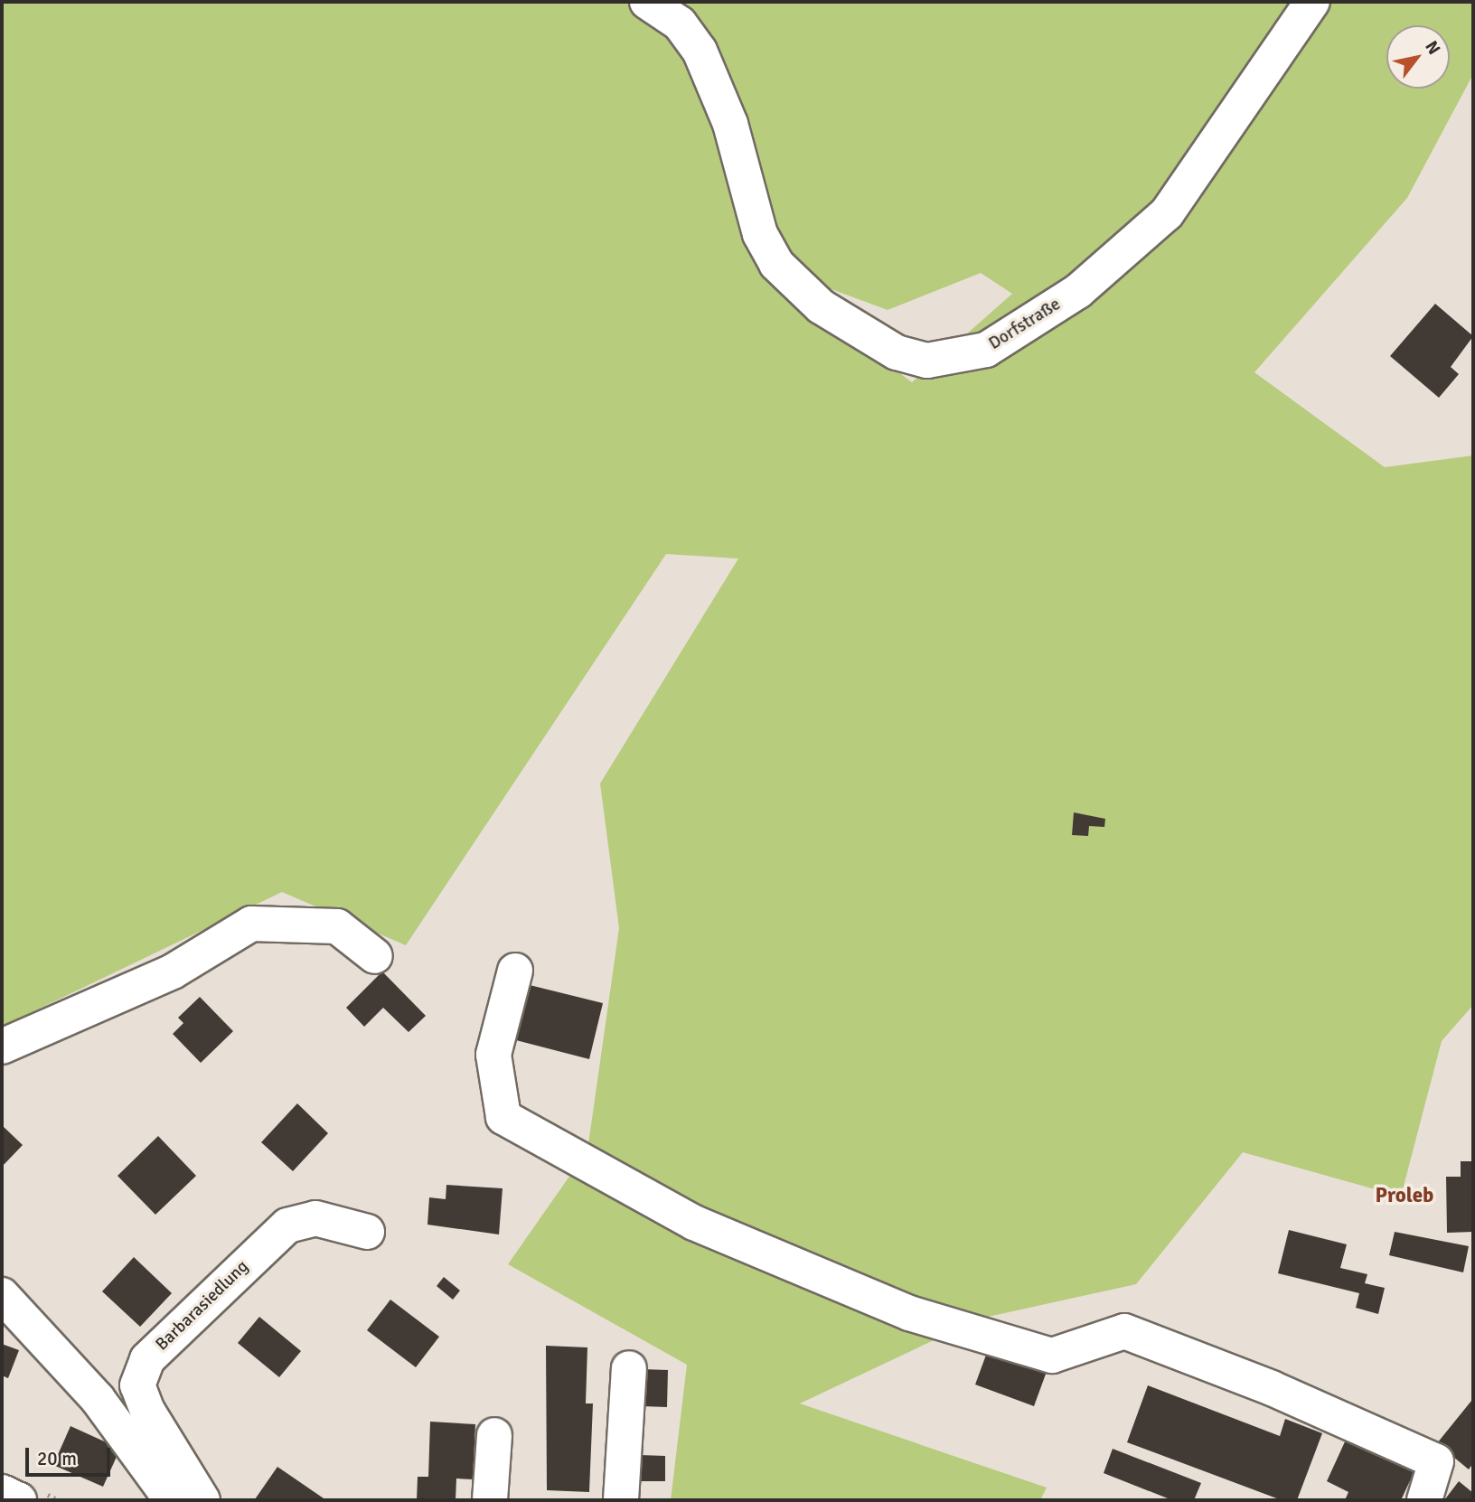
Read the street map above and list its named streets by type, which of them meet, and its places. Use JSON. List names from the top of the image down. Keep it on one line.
{"streets":{"street":["Dorfstraße","Barbarasiedlung"]},"districts":["Proleb"],"scale_bar":"20 m","north":"top right"}
